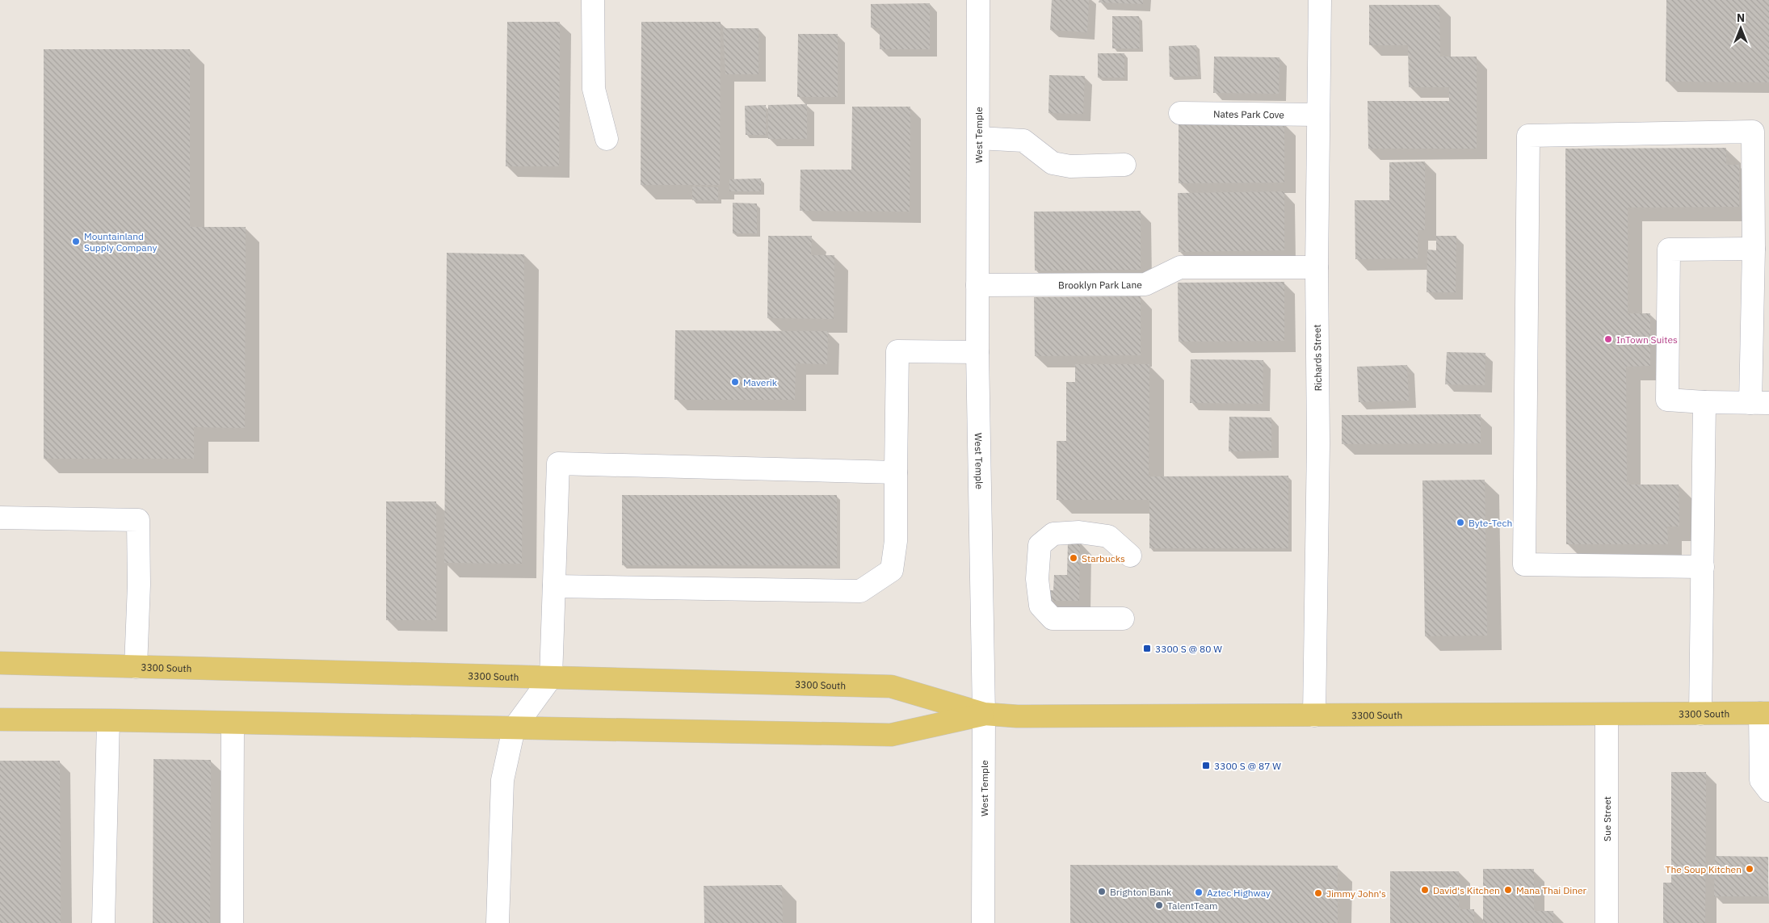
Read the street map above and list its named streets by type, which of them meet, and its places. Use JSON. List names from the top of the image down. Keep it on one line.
{"streets":{"main road":["3300 South"],"street":["Nates Park Cove","West Temple","Brooklyn Park Lane","Richards Street","Sue Street"]},"crossings":[["Nates Park Cove","Richards Street"],["West Temple","Brooklyn Park Lane"],["West Temple","3300 South"],["Brooklyn Park Lane","Richards Street"],["Richards Street","3300 South"],["3300 South","Sue Street"]],"places":{"other":["Mountainland Supply Company","InTown Suites","Maverik","Byte-Tech","Starbucks","The Soup Kitchen","David's Kitchen","Mana Thai Diner","Brighton Bank","Aztec Highway","Jimmy John's","TalentTeam"],"transit":["3300 S @ 80 W","3300 S @ 87 W"]},"north":"top"}
